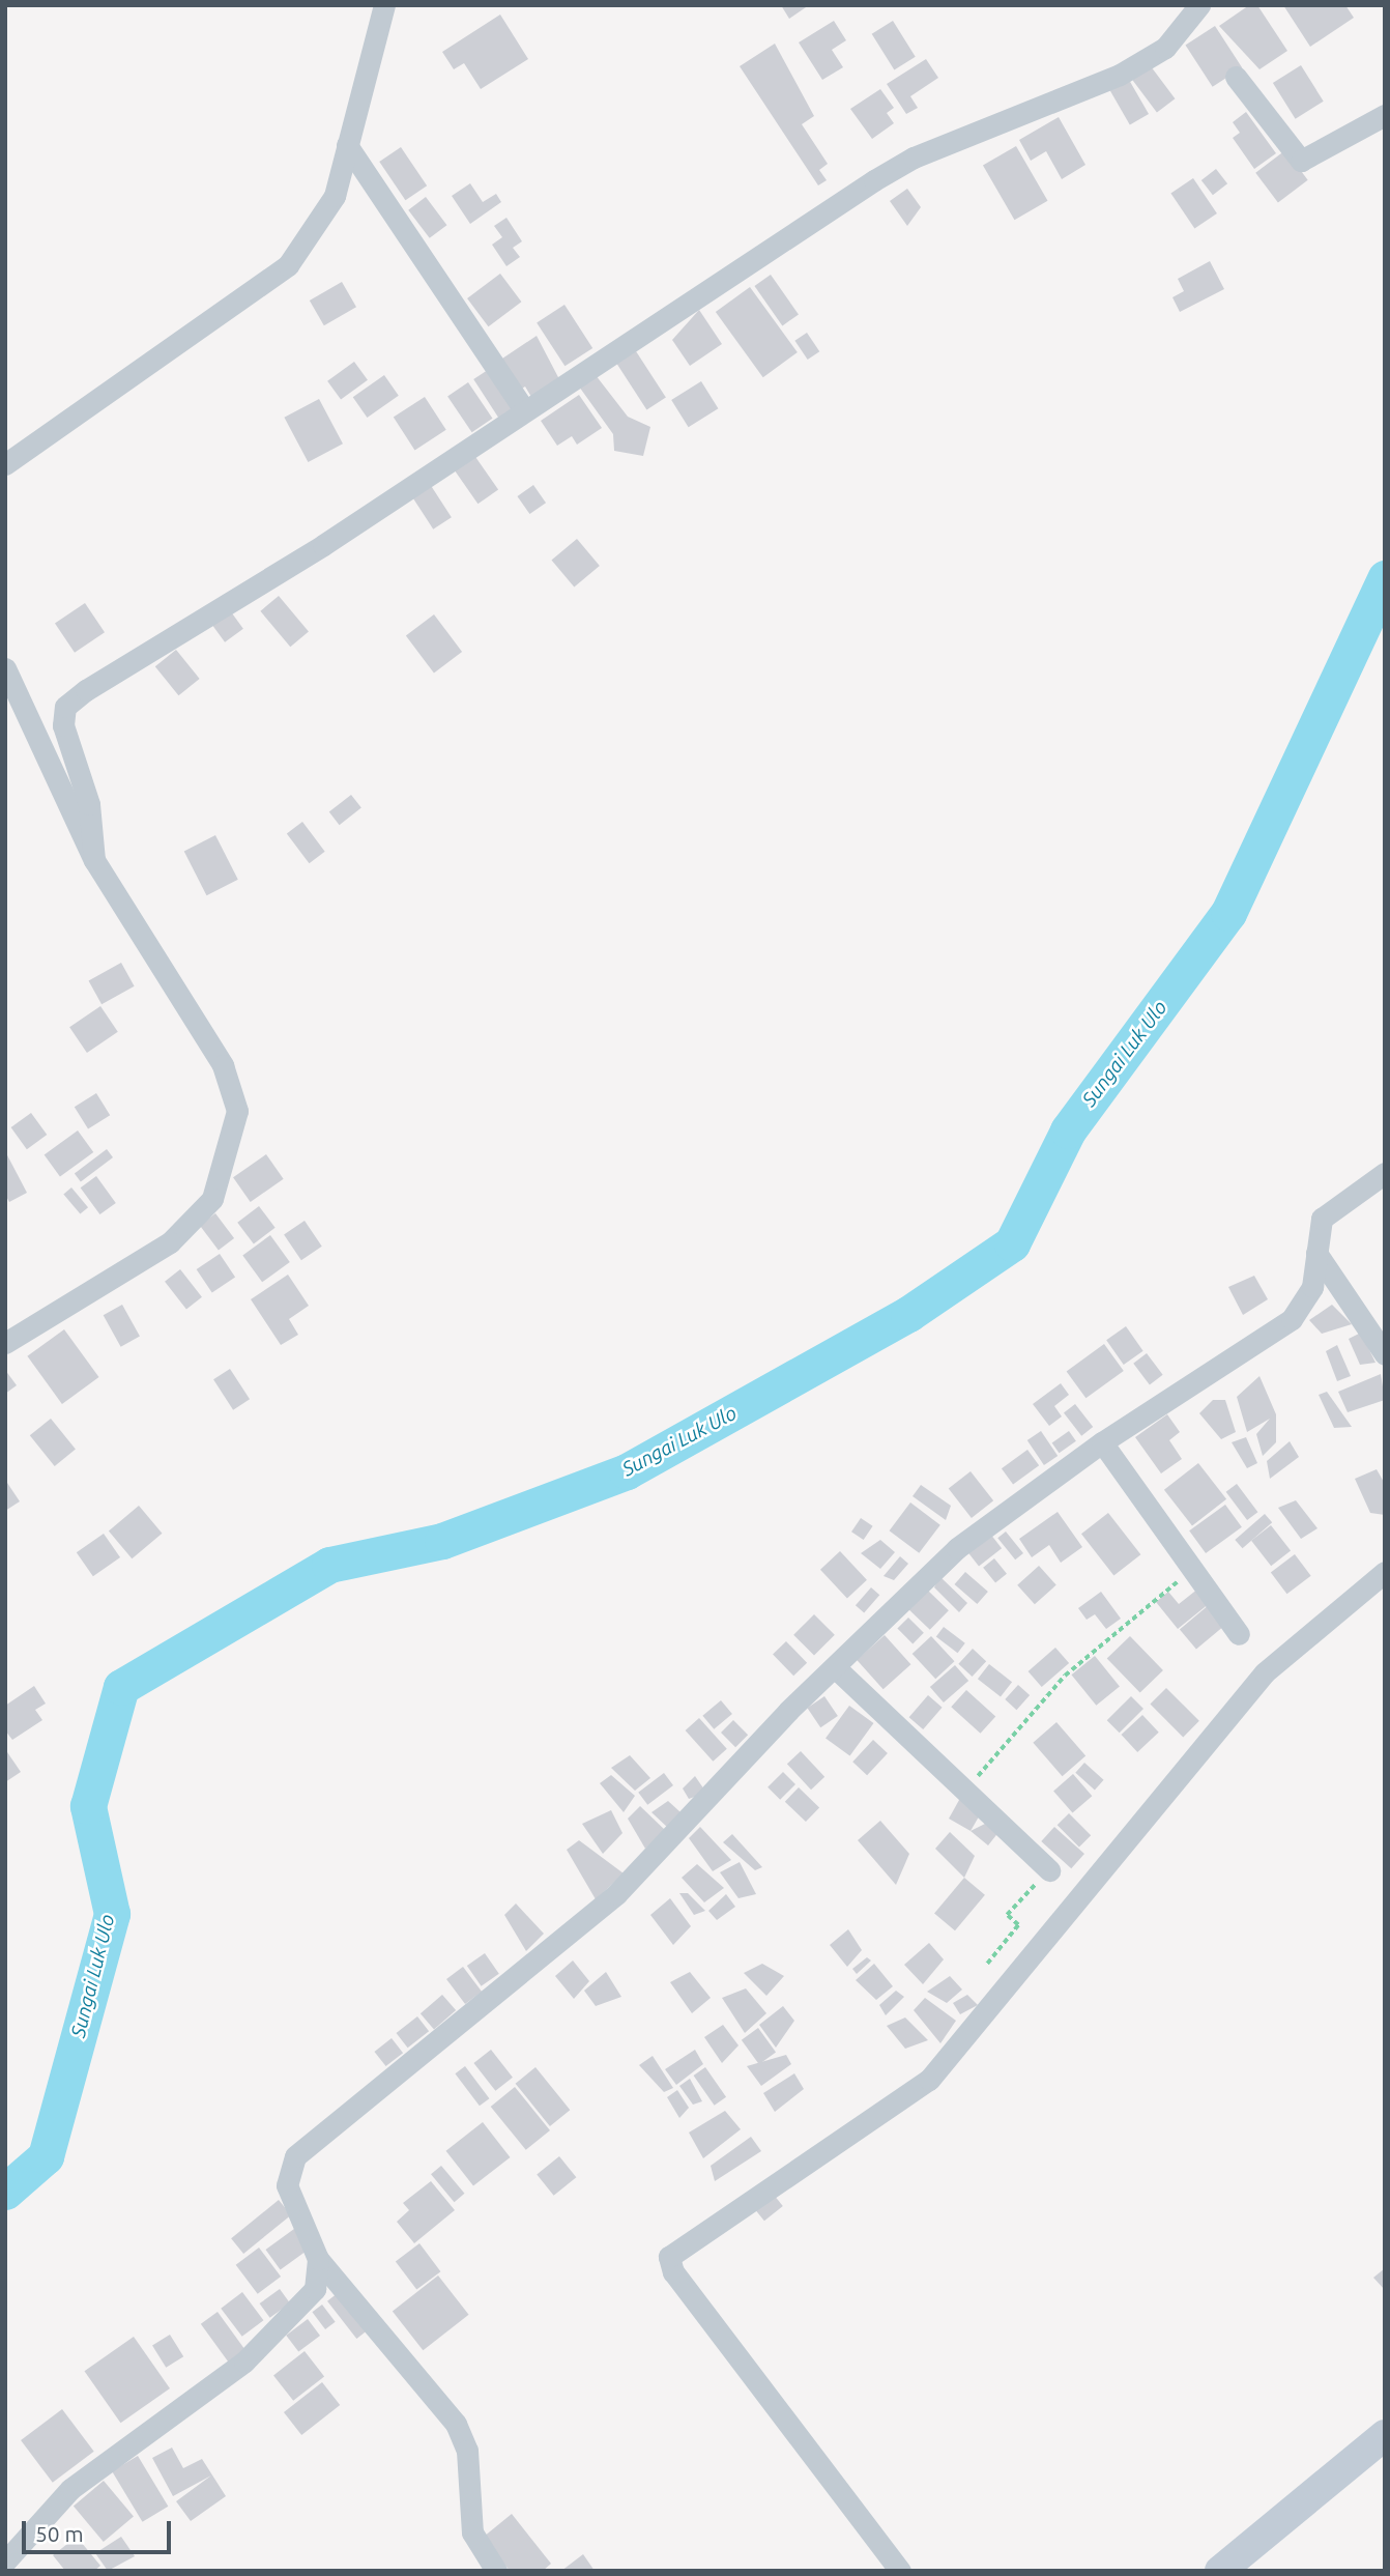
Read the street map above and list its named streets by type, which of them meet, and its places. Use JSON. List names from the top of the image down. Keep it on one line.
{"water":["Sungai Luk Ulo"],"scale_bar":"50 m"}
